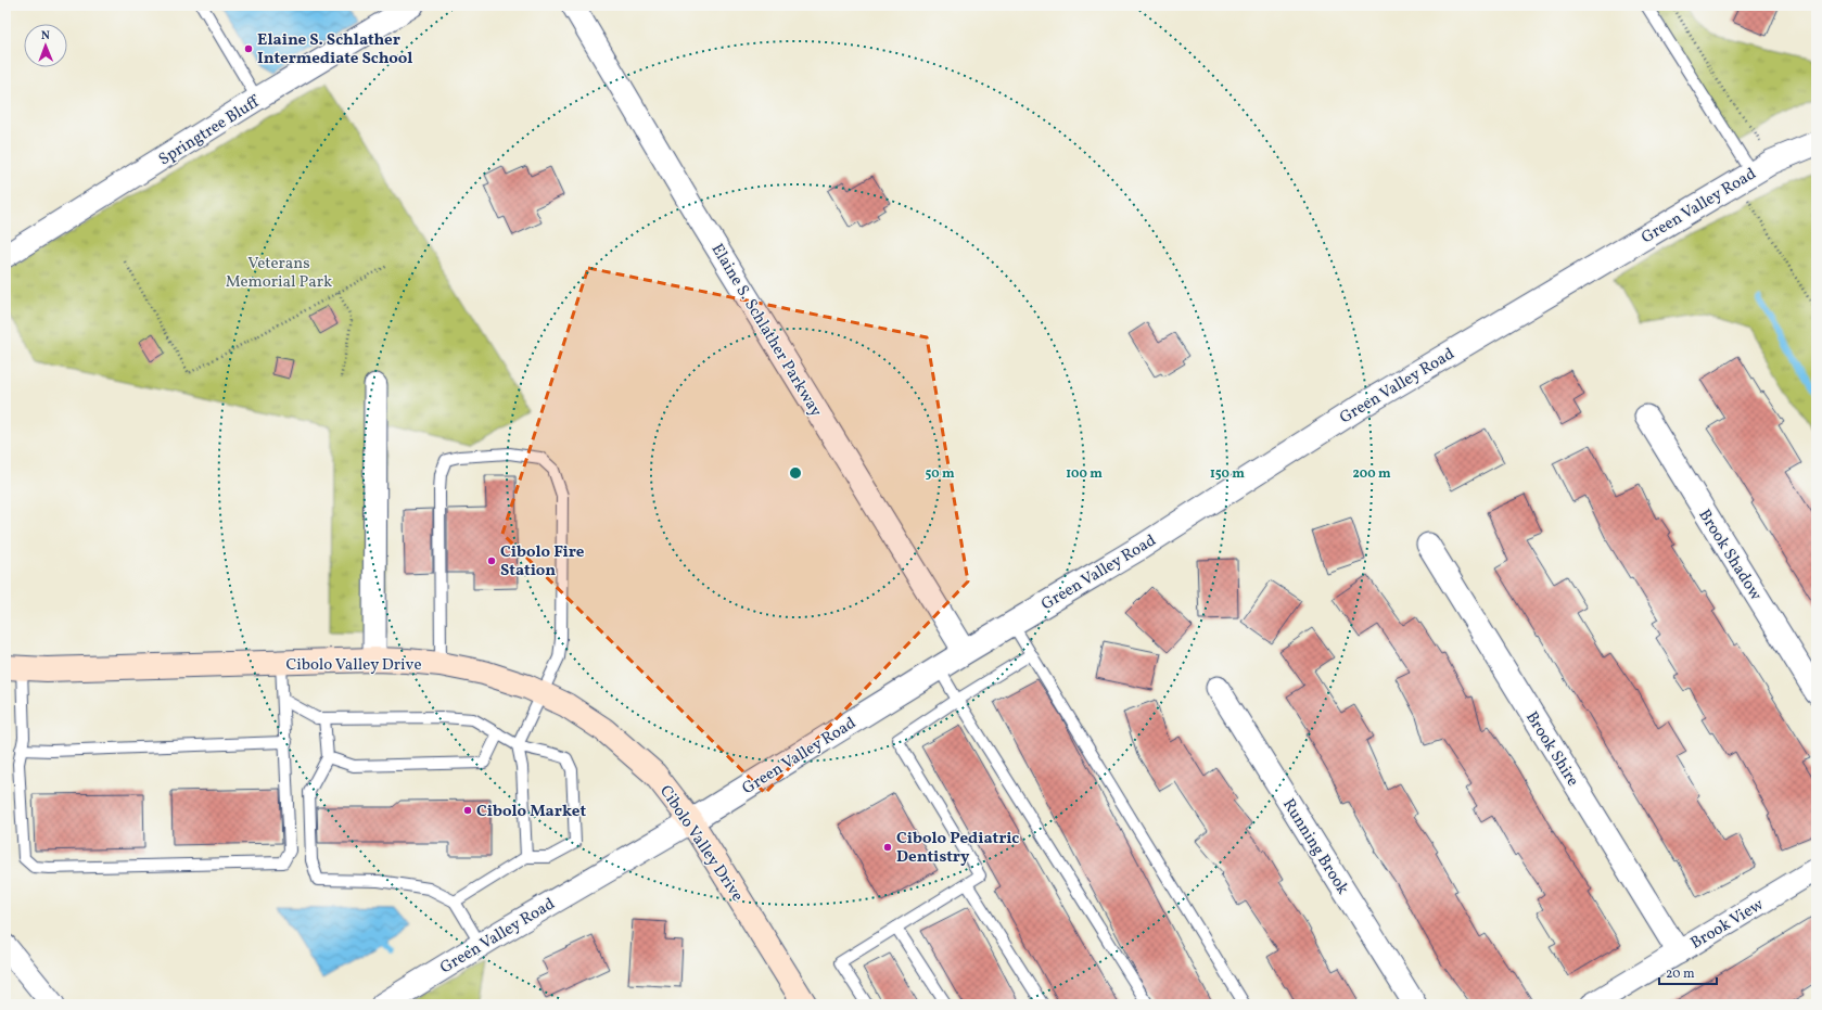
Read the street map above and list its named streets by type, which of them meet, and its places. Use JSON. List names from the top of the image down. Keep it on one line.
{"streets":{"main road":["Cibolo Valley Drive"],"street":["Springtree Bluff","Green Valley Road","Elaine S. Schlather Parkway","Brook Shadow","Brook Shire","Running Brook","Brook View"]},"crossings":[["Green Valley Road","Elaine S. Schlather Parkway"],["Green Valley Road","Cibolo Valley Drive"],["Brook Shire","Brook View"]],"parks":["Veterans Memorial Park"],"places":["Elaine S. Schlather Intermediate School","Cibolo Fire Station","Cibolo Market","Cibolo Pediatric Dentistry"],"scale_bar":"20 m","north":"top","rings":["50 m","100 m","150 m","200 m"]}
